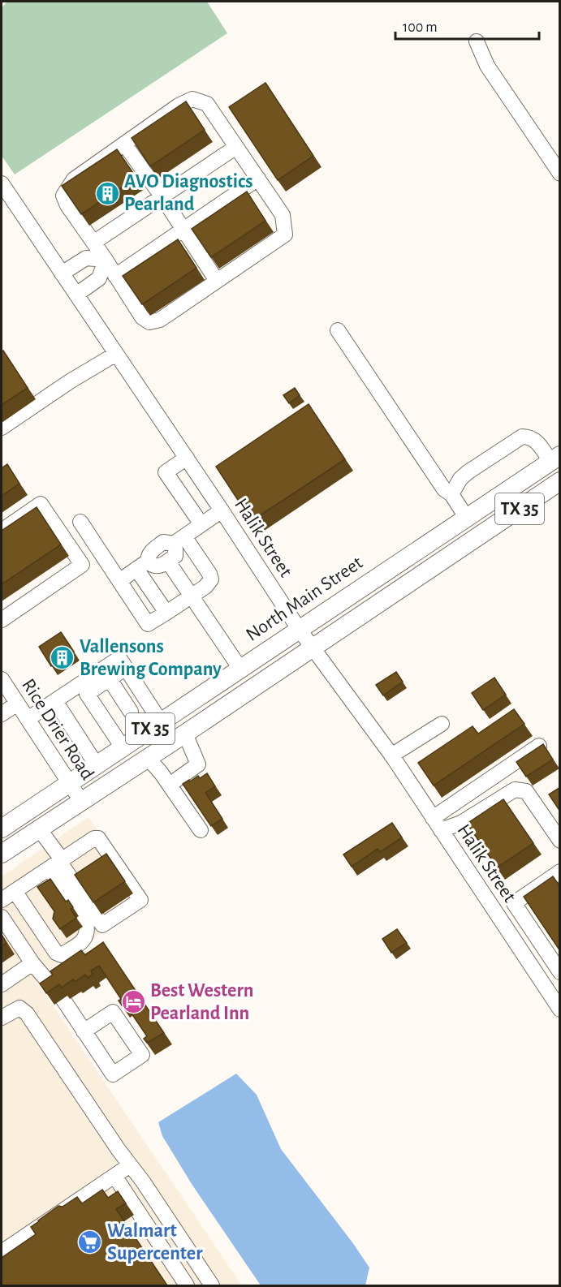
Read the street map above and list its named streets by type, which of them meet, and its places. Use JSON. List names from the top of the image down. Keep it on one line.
{"streets":{"main road":["TX 35","North Main Street"],"street":["Halik Street","Rice Drier Road"]},"crossings":[["TX 35","Halik Street"],["TX 35","Rice Drier Road"],["Halik Street","North Main Street"],["North Main Street","Rice Drier Road"]],"places":{"building":["AVO Diagnostics Pearland","Vallensons Brewing Company"],"hotel":["Best Western Pearland Inn"],"supermarket":["Walmart Supercenter"]},"scale_bar":"100 m"}
